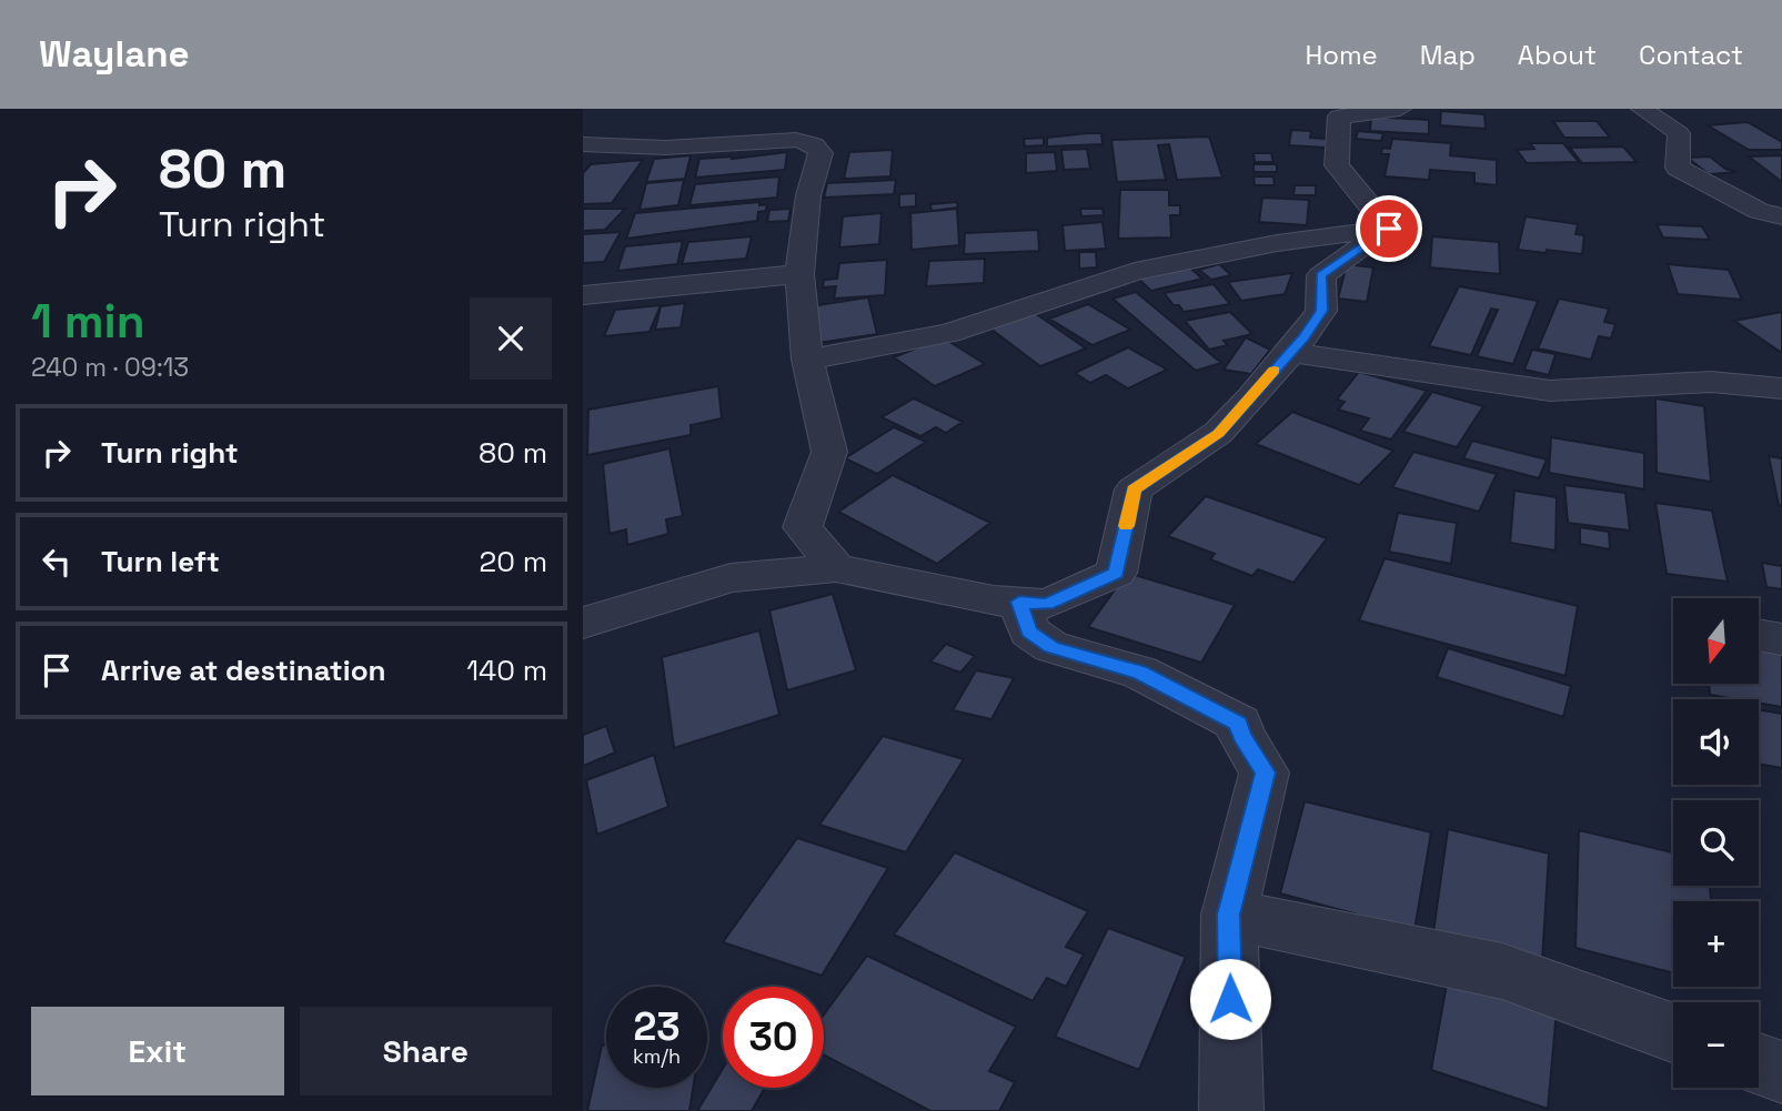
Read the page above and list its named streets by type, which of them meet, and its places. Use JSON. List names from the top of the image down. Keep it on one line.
{"north":"bottom","page":{"header":"Waylane","nav":["Home","Map","About","Contact"],"turn":["80 m","Turn right"],"heading":["1 min","240 m · 09:13"],"list":[{"name":"Turn right","value":"80 m"},{"name":"Turn left","value":"20 m"},{"name":"Arrive at destination","value":"140 m"}],"map_buttons":["+","−"],"speed":"23 km/h","limit":"30","buttons":["Exit","Share"]}}
